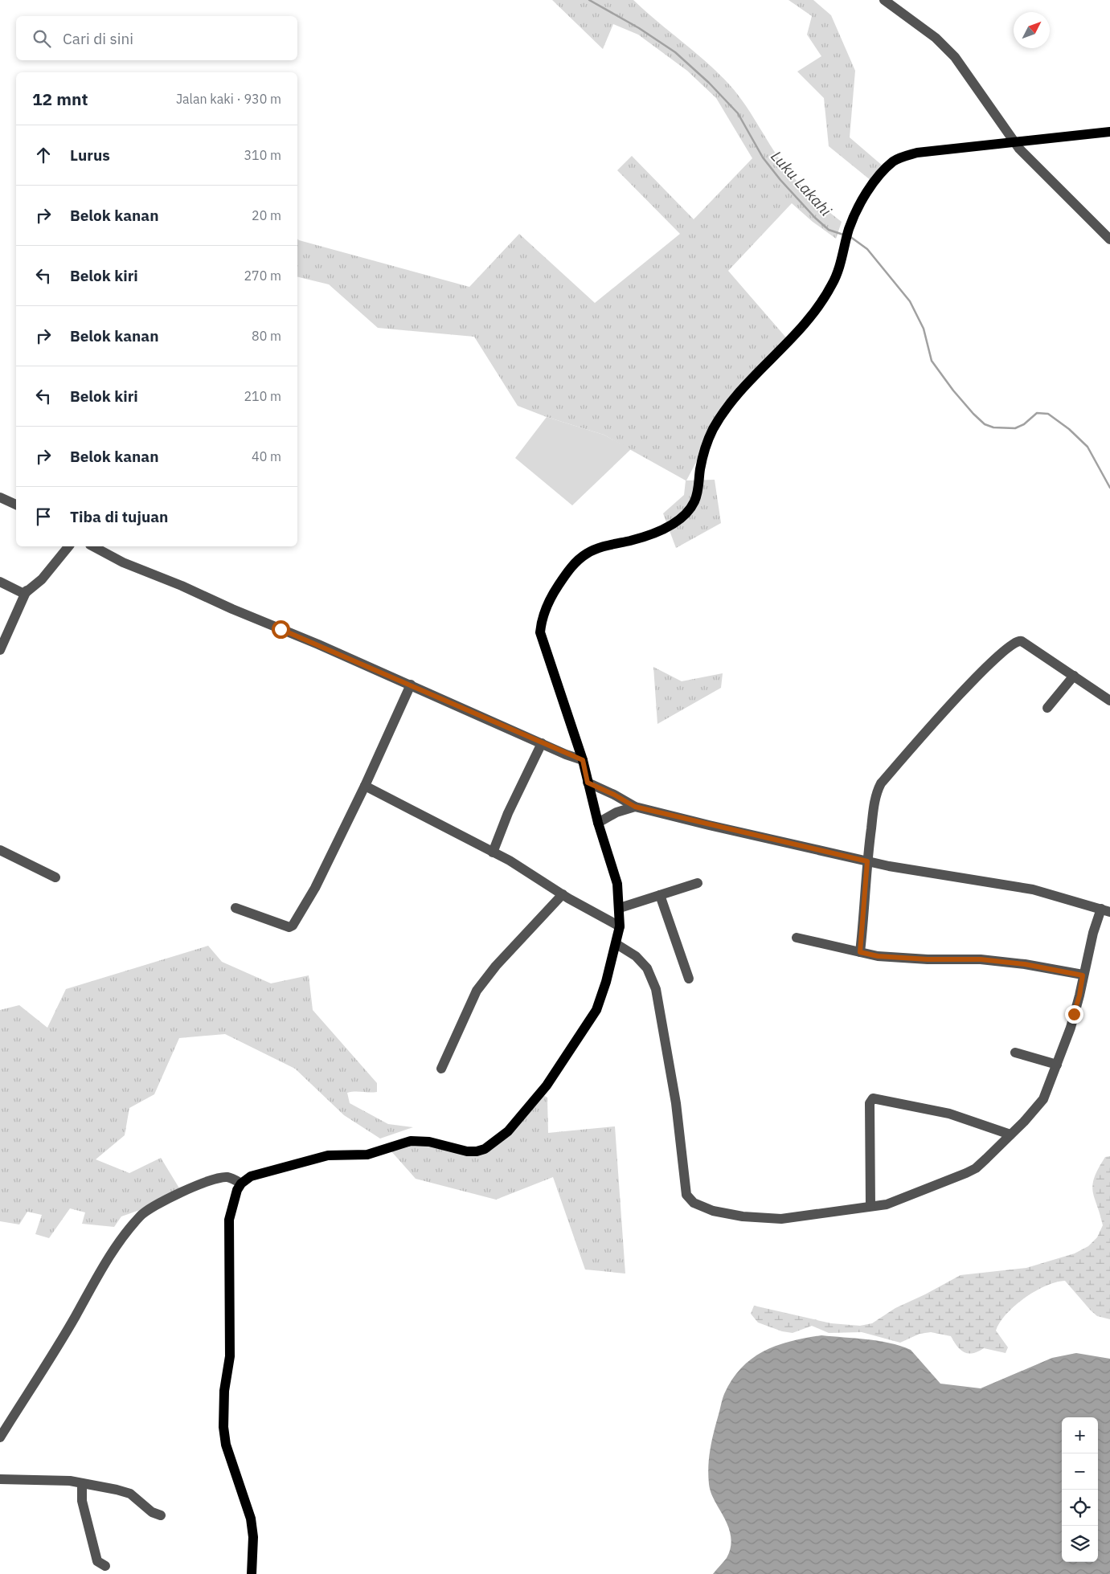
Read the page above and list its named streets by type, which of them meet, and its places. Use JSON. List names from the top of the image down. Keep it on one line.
{"water":["Luku Lakahi"],"north":"top right","page":{"search":"Cari di sini","heading":["12 mnt","Jalan kaki · 930 m"],"list":[["Lurus","310 m"],["Belok kanan","20 m"],["Belok kiri","270 m"],["Belok kanan","80 m"],["Belok kiri","210 m"],["Belok kanan","40 m"],"Tiba di tujuan"],"map_buttons":["+","−"]}}
